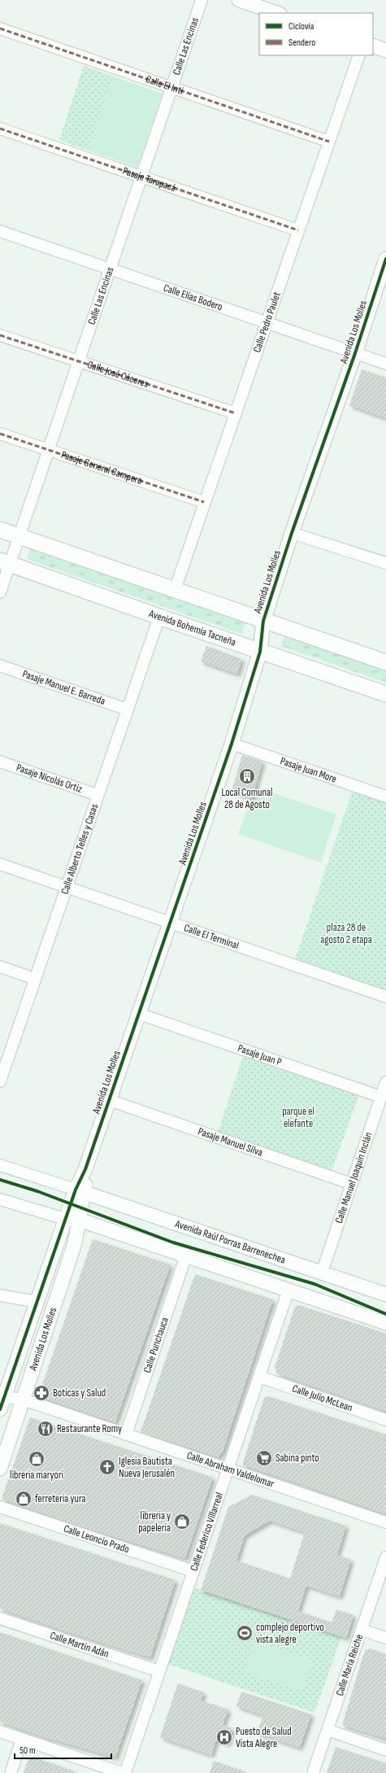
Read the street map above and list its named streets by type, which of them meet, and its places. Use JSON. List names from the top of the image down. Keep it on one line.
{"streets":{"main road":["Avenida Bohemia Tacneña"],"street":["Calle Las Encinas","Calle El Inti","Pasaje Tarapacá","Calle Elías Bodero","Calle Pedro Paulet","Avenida Los Molles","Calle José Cáceres","Pasaje General Campero","Pasaje Manuel E. Barreda","Pasaje Juan More","Pasaje Nicolás Ortiz","Calle Alberto Telles y Casas","Calle El Terminal","Pasaje Juan P","Pasaje Manuel Silva","Calle Manuel Joaquín Inclán","Avenida Raúl Porras Barrenechea","Calle Punchauca","Calle Julio McLean","Calle Abraham Valdelomar","Calle Federico Villarreal","Calle Leoncio Prado","Calle Martín Adán","Calle María Reiche"]},"crossings":[["Calle Las Encinas","Calle El Inti"],["Calle Las Encinas","Pasaje Tarapacá"],["Calle Las Encinas","Calle Elías Bodero"],["Calle Las Encinas","Calle José Cáceres"],["Calle Las Encinas","Pasaje General Campero"],["Calle Las Encinas","Avenida Bohemia Tacneña"],["Calle El Inti","Calle Pedro Paulet"],["Pasaje Tarapacá","Calle Pedro Paulet"],["Calle Elías Bodero","Calle Pedro Paulet"],["Calle Elías Bodero","Avenida Los Molles"],["Calle Pedro Paulet","Calle José Cáceres"],["Calle Pedro Paulet","Pasaje General Campero"],["Avenida Los Molles","Avenida Bohemia Tacneña"],["Avenida Los Molles","Pasaje Juan More"],["Avenida Los Molles","Calle El Terminal"],["Avenida Los Molles","Pasaje Juan P"],["Avenida Los Molles","Pasaje Manuel Silva"],["Avenida Los Molles","Avenida Raúl Porras Barrenechea"],["Avenida Los Molles","Calle Abraham Valdelomar"],["Avenida Bohemia Tacneña","Calle Alberto Telles y Casas"],["Pasaje Manuel E. Barreda","Calle Alberto Telles y Casas"],["Pasaje Nicolás Ortiz","Calle Alberto Telles y Casas"],["Calle Alberto Telles y Casas","Calle El Terminal"],["Pasaje Juan P","Calle Manuel Joaquín Inclán"],["Pasaje Manuel Silva","Calle Manuel Joaquín Inclán"],["Calle Manuel Joaquín Inclán","Avenida Raúl Porras Barrenechea"],["Calle Punchauca","Calle Abraham Valdelomar"],["Calle Julio McLean","Calle Federico Villarreal"],["Calle Abraham Valdelomar","Calle Federico Villarreal"],["Calle Federico Villarreal","Calle Leoncio Prado"],["Calle Federico Villarreal","Calle Martín Adán"]],"parks":["plaza 28 de agosto 2 etapa","parque el elefante"],"places":{"building":["Local Comunal 28 de Agosto"],"pharmacy":["Boticas y Salud"],"restaurant":["Restaurante Romy"],"supermarket":["Sabina pinto"],"shop":["libreria maryori","ferreteria yura","libreria y papeleria"],"church":["Iglesia Bautista Nueva Jerusalén"],"sports":["complejo deportivo vista alegre"],"hospital":["Puesto de Salud Vista Alegre"]},"legend":["Ciclovía","Sendero"],"scale_bar":"50 m"}
